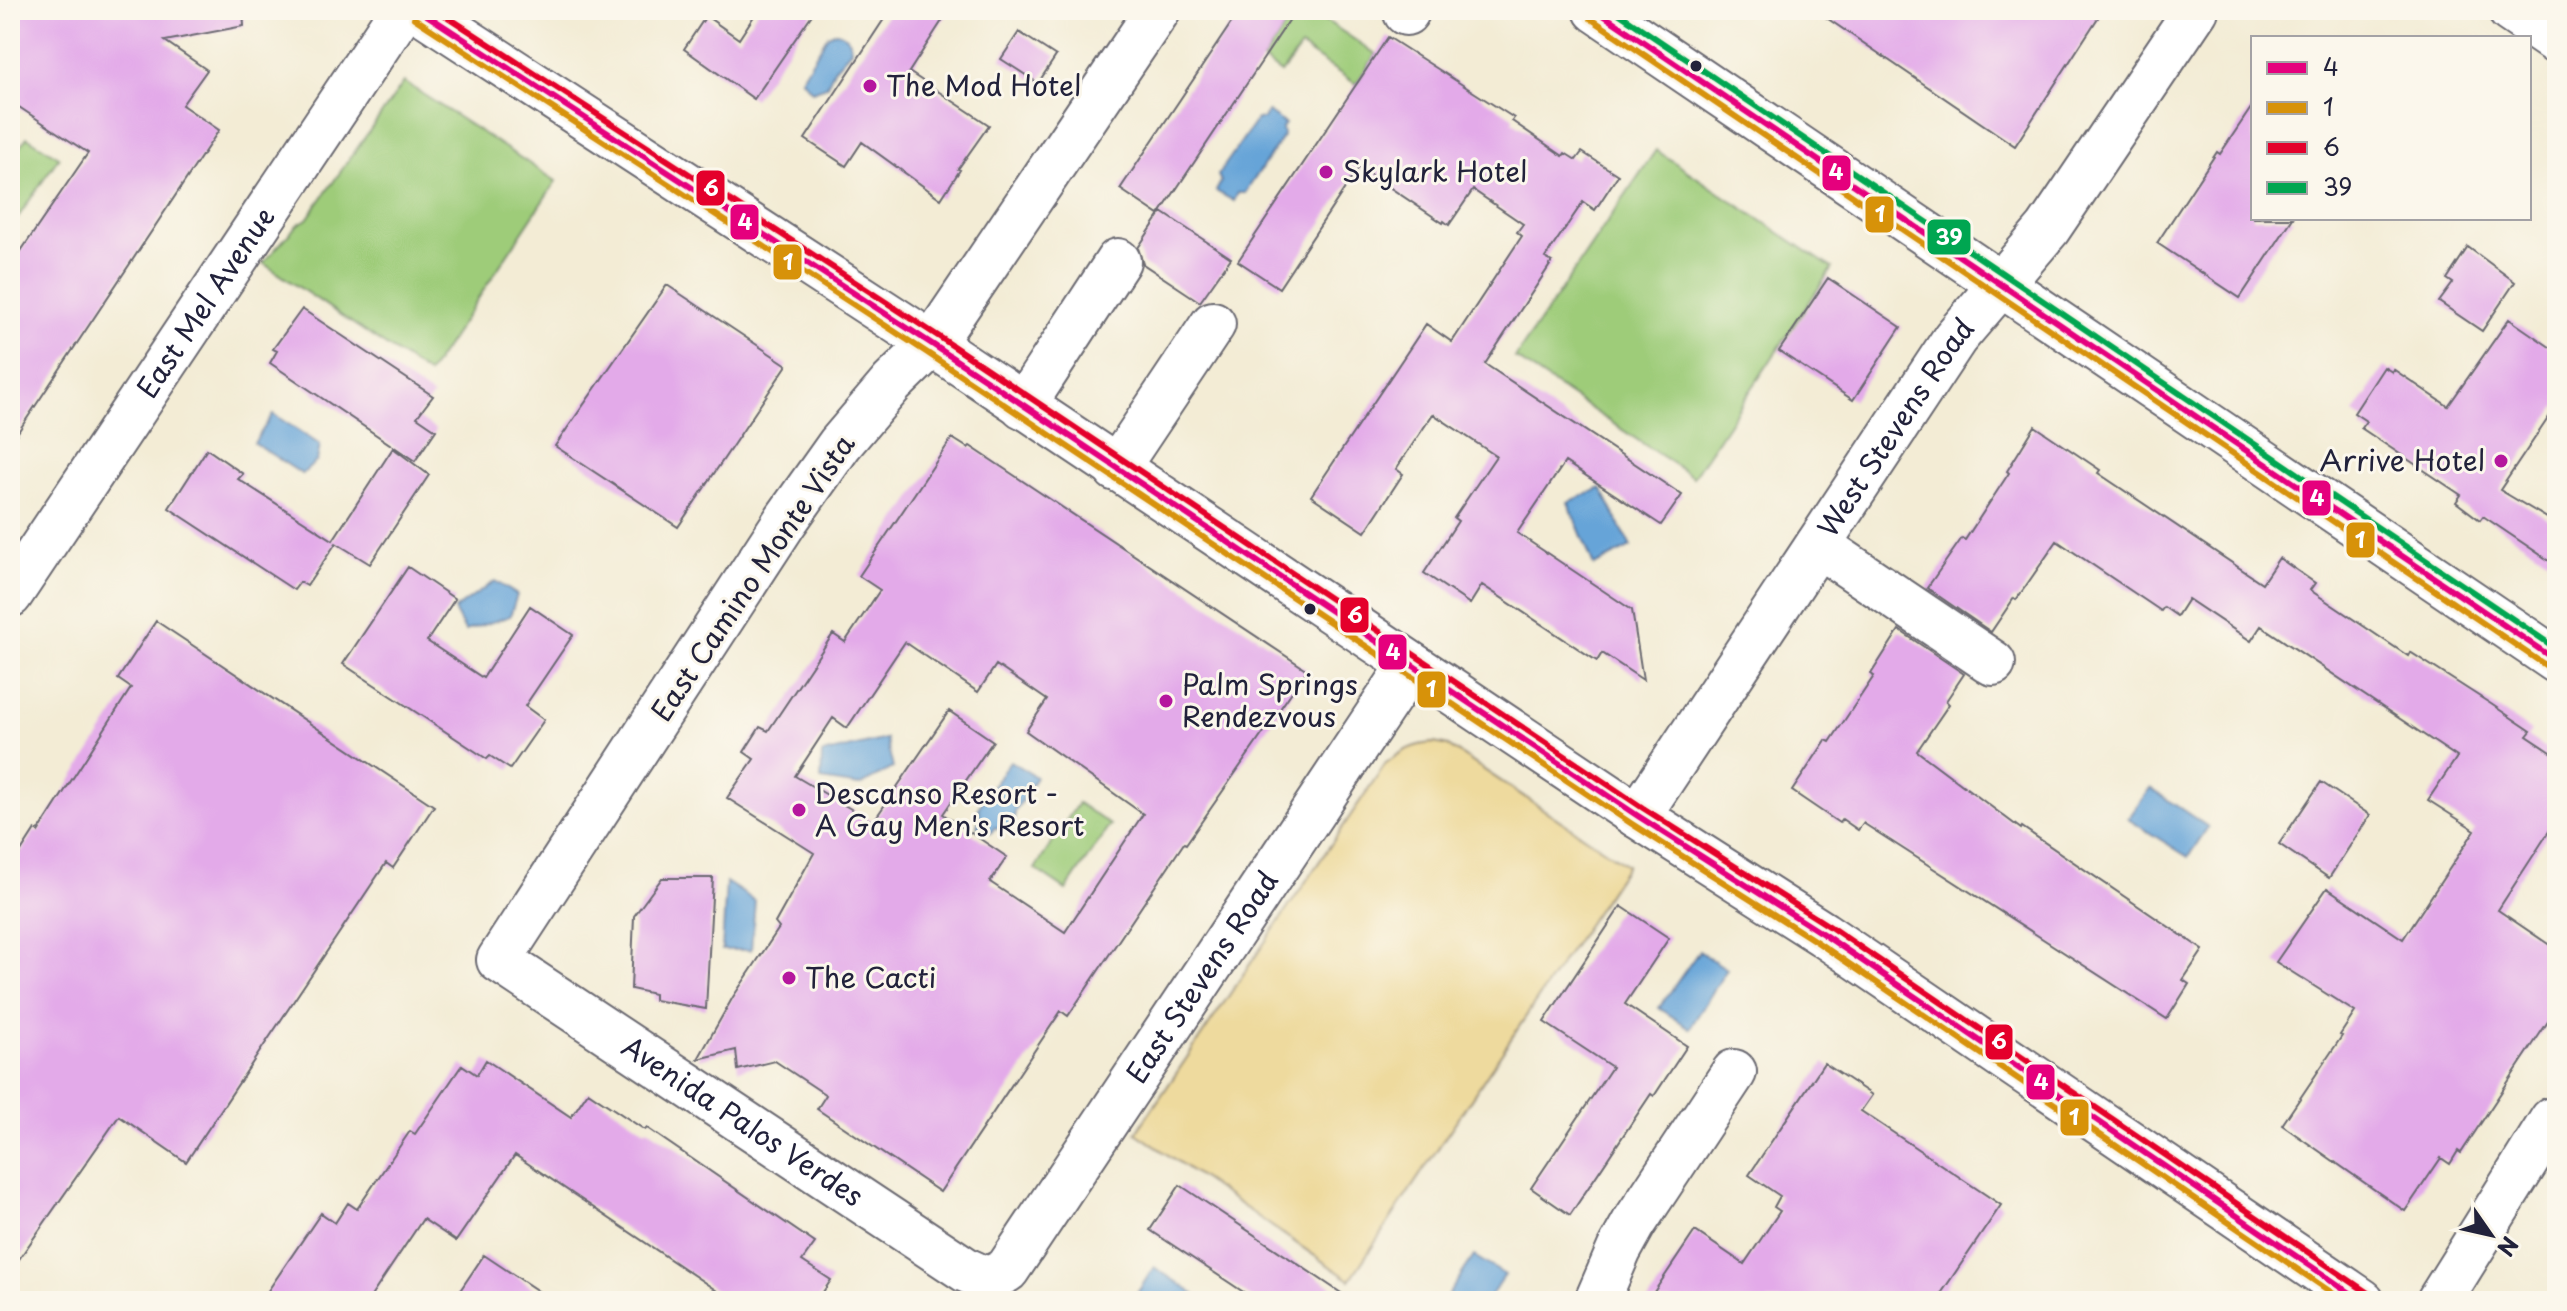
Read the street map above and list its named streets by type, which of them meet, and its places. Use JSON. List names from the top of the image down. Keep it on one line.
{"streets":{"street":["East Mel Avenue","West Stevens Road","East Camino Monte Vista","East Stevens Road","Avenida Palos Verdes"]},"crossings":[["East Camino Monte Vista","Avenida Palos Verdes"],["East Stevens Road","Avenida Palos Verdes"]],"places":["The Mod Hotel","Skylark Hotel","Arrive Hotel","Palm Springs Rendezvous","Descanso Resort - A Gay Men's Resort","The Cacti"],"lines":["transit line 4","transit line 6","transit line 39","transit line 1"],"legend":["4","1","6","39"],"north":"bottom right"}
